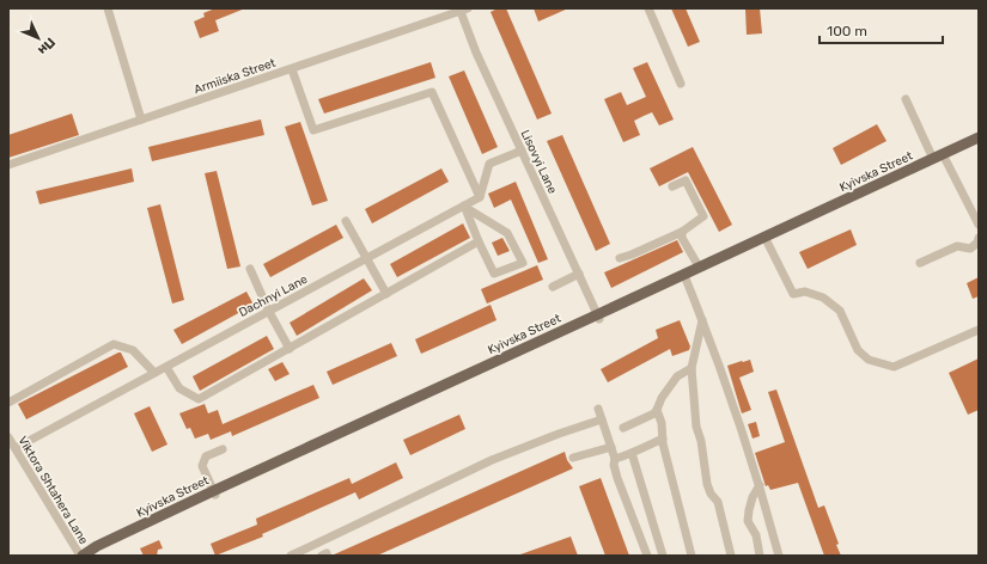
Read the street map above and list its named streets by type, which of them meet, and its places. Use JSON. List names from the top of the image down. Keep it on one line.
{"streets":{"main road":["Kyivska Street"],"street":["Armiiska Street","Lisovyi Lane","Dachnyi Lane","Viktora Shtahera Lane"]},"crossings":[["Armiiska Street","Lisovyi Lane"],["Lisovyi Lane","Kyivska Street"],["Kyivska Street","Viktora Shtahera Lane"],["Dachnyi Lane","Viktora Shtahera Lane"]],"scale_bar":"100 m","north":"bottom right"}
